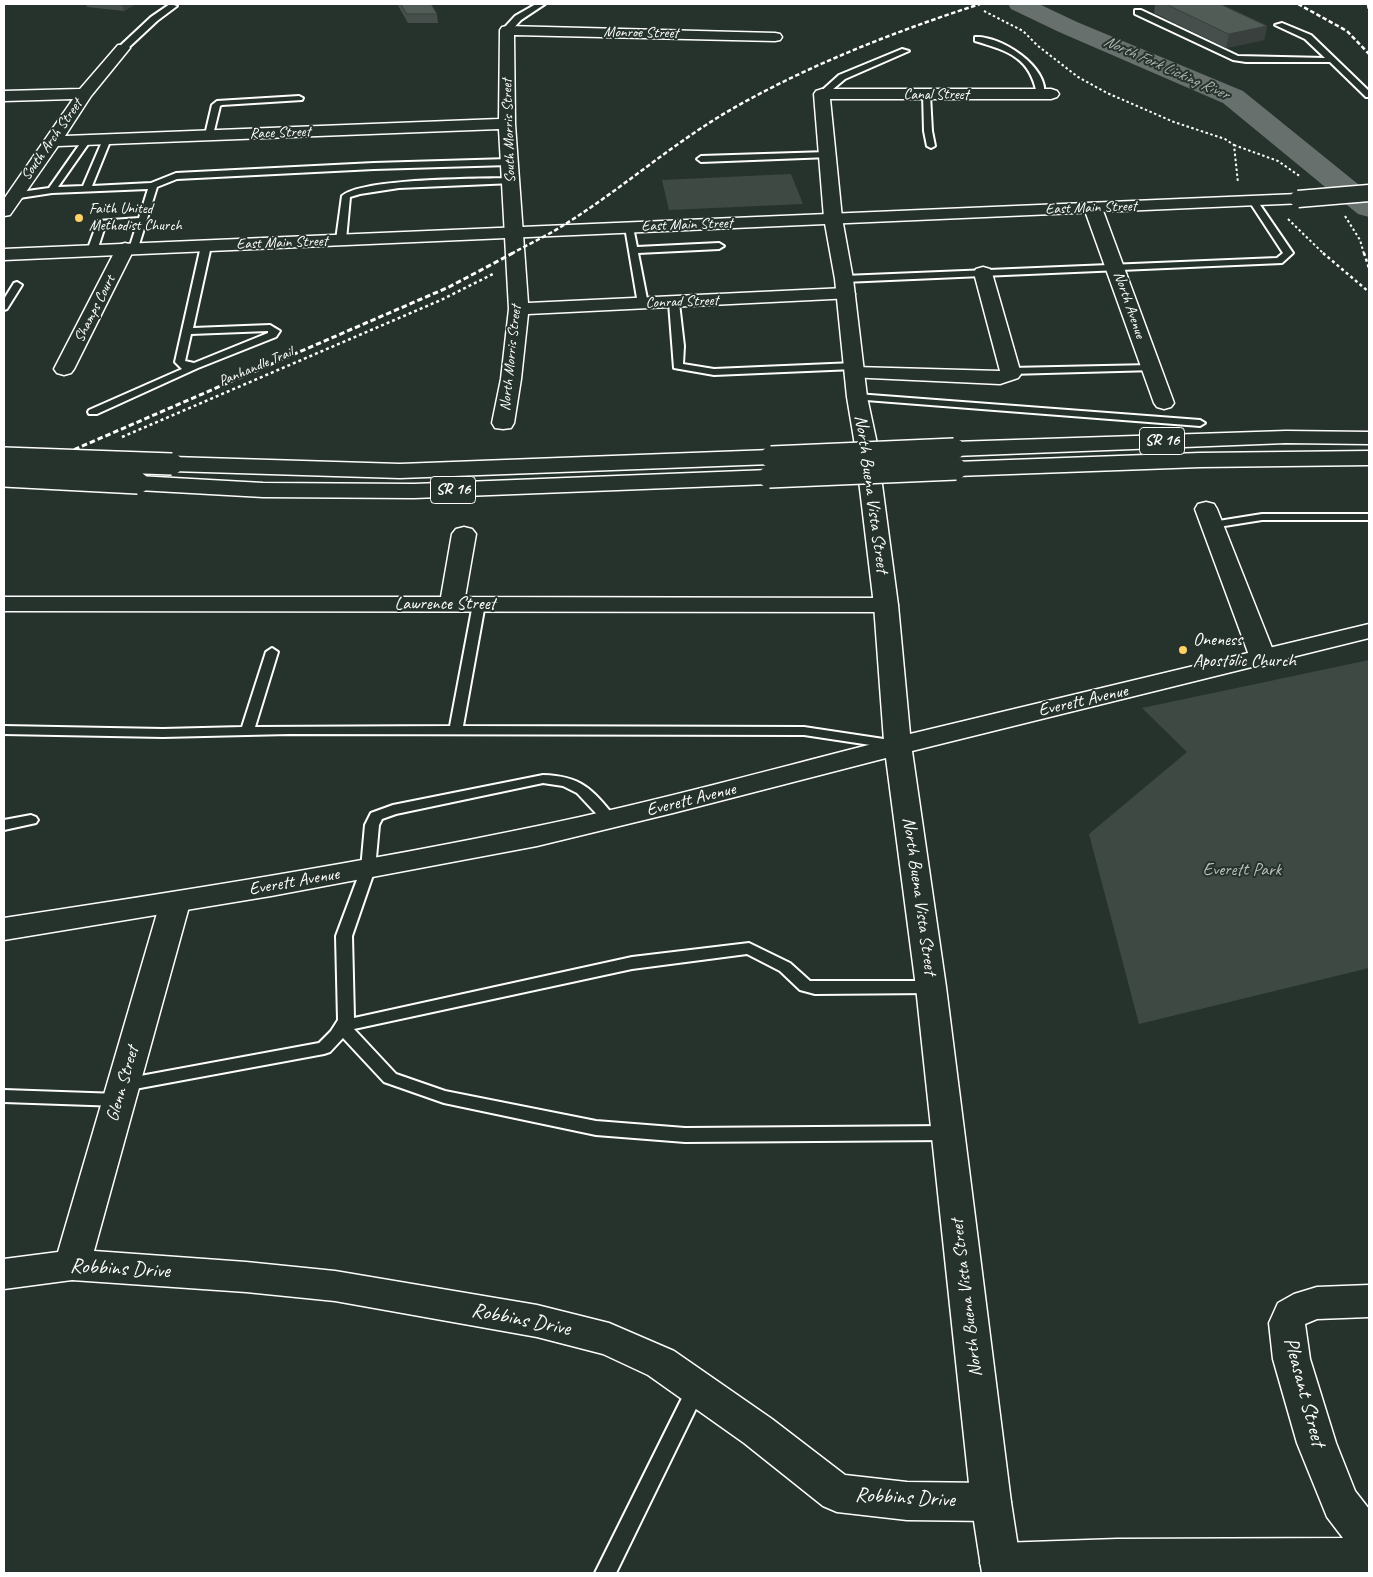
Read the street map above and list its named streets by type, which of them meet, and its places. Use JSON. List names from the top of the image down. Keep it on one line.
{"streets":{"main road":["Monroe Street","Canal Street","South Morris Street","Race Street","South Arch Street","East Main Street","Conrad Street","North Avenue","Shamps Court","North Morris Street","SR 16","North Buena Vista Street","Lawrence Street","Everett Avenue","Glenn Street","Robbins Drive","Pleasant Street"],"path":["Panhandle Trail"]},"crossings":[["Monroe Street","South Morris Street"],["Canal Street","North Buena Vista Street"],["South Morris Street","Race Street"],["South Morris Street","East Main Street"],["South Morris Street","North Morris Street"],["Race Street","South Arch Street"],["East Main Street","North Avenue"],["East Main Street","Shamps Court"],["East Main Street","North Morris Street"],["East Main Street","North Buena Vista Street"],["Conrad Street","North Morris Street"],["Conrad Street","North Buena Vista Street"],["North Morris Street","Panhandle Trail"],["North Buena Vista Street","Lawrence Street"],["North Buena Vista Street","Everett Avenue"],["North Buena Vista Street","Robbins Drive"],["Everett Avenue","Glenn Street"],["Glenn Street","Robbins Drive"]],"water":["North Fork Licking River"],"parks":["Everett Park"],"places":["Faith United Methodist Church","Oneness Apostolic Church"]}
